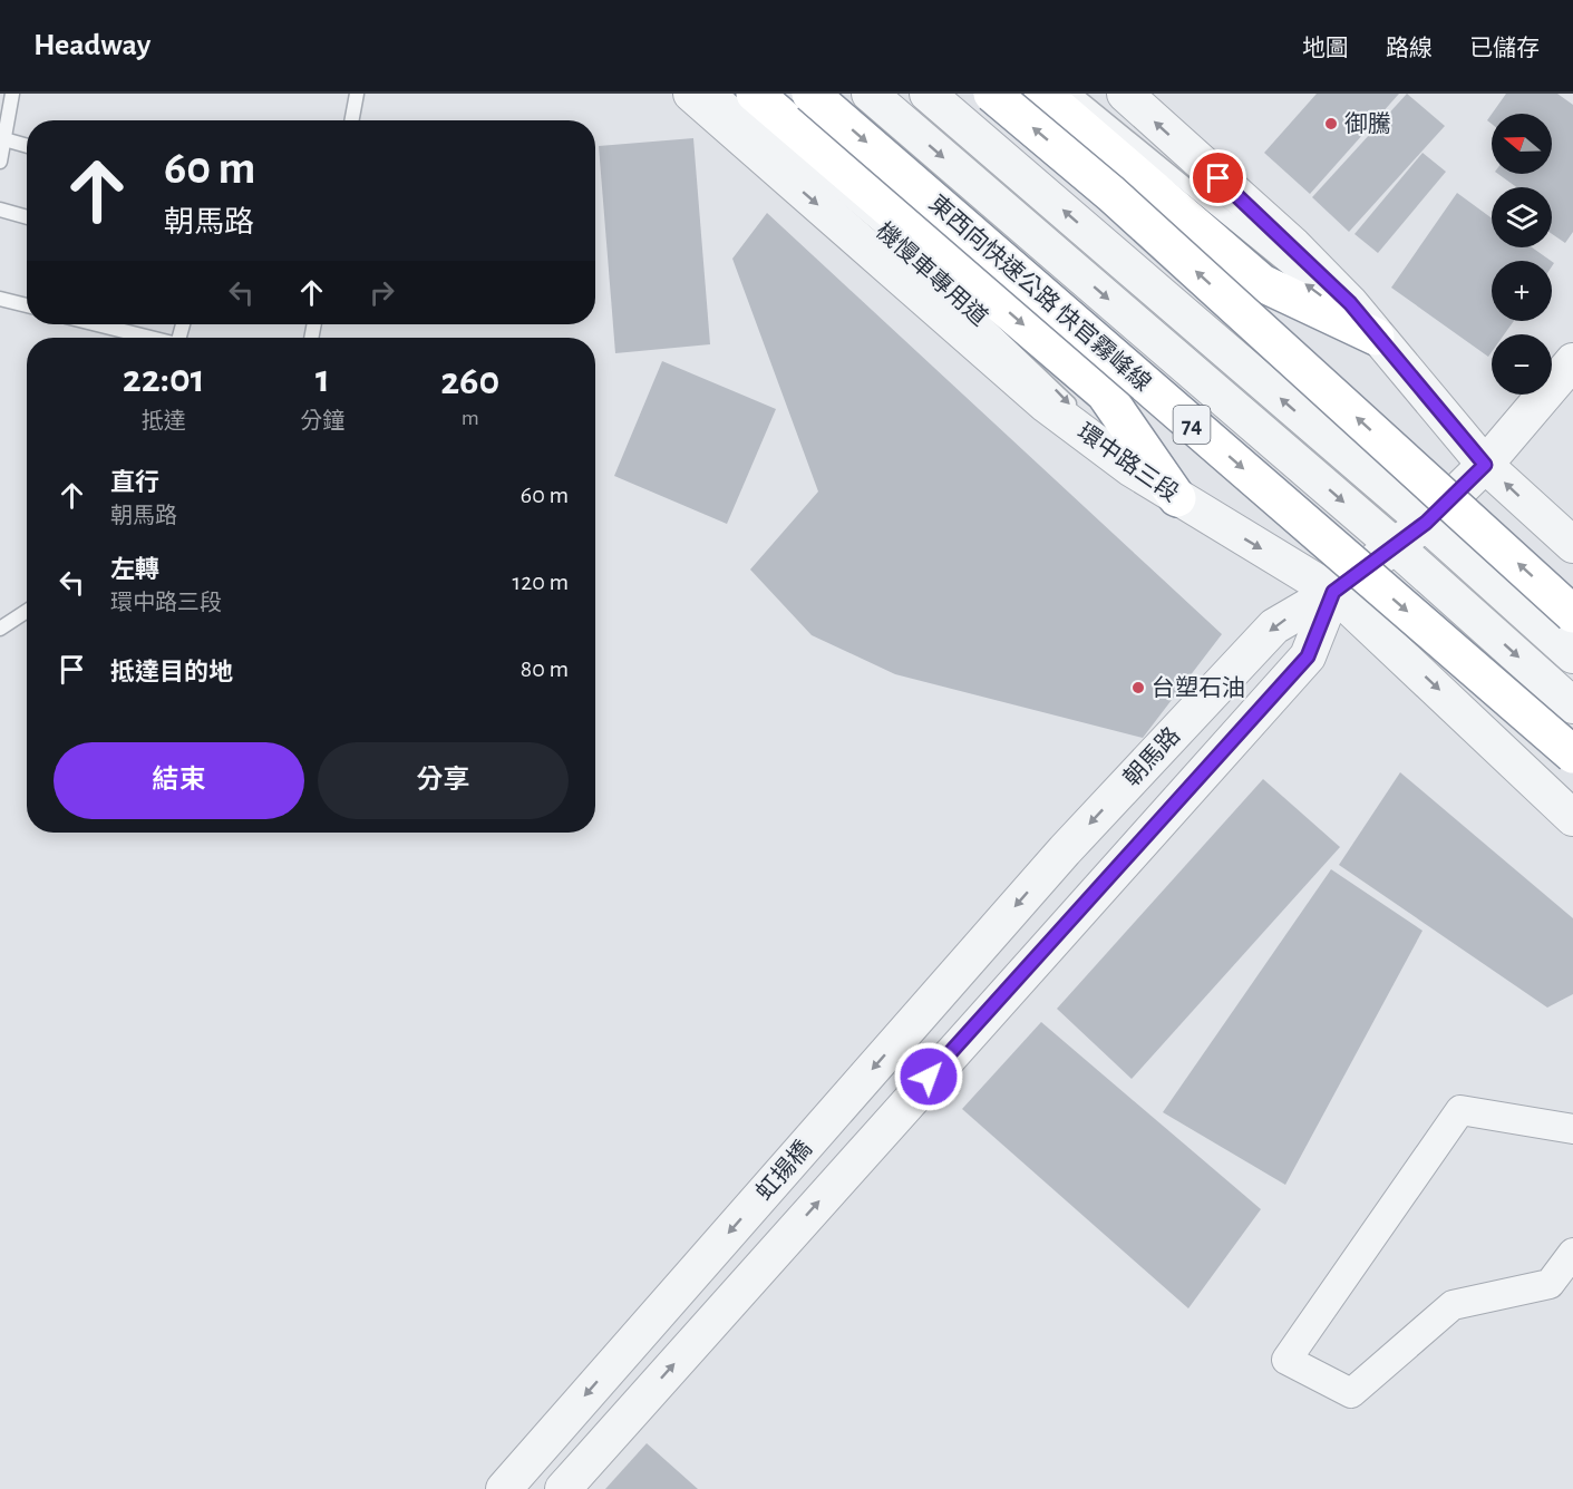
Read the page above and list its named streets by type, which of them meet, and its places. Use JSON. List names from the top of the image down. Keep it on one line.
{"streets":{"highway":["東西向快速公路 快官霧峰線","74"],"street":["環中路三段","朝馬路","虹揚橋"],"lane":["機慢車專用道"]},"crossings":[["機慢車專用道","環中路三段"],["74","環中路三段"],["環中路三段","朝馬路"],["朝馬路","虹揚橋"]],"one_way":["機慢車專用道"],"places":["御騰","台塑石油"],"north":"left","page":{"header":"Headway","nav":["地圖","路線","已儲存"],"map_buttons":["+","−"],"turn":["60 m","朝馬路"],"eta":["22:01","抵達","1","分鐘","260","m"],"list":[{"name":"直行","note":"朝馬路","value":"60 m"},{"name":"左轉","note":"環中路三段","value":"120 m"},{"name":"抵達目的地","value":"80 m"}],"buttons":["結束","分享"]}}
